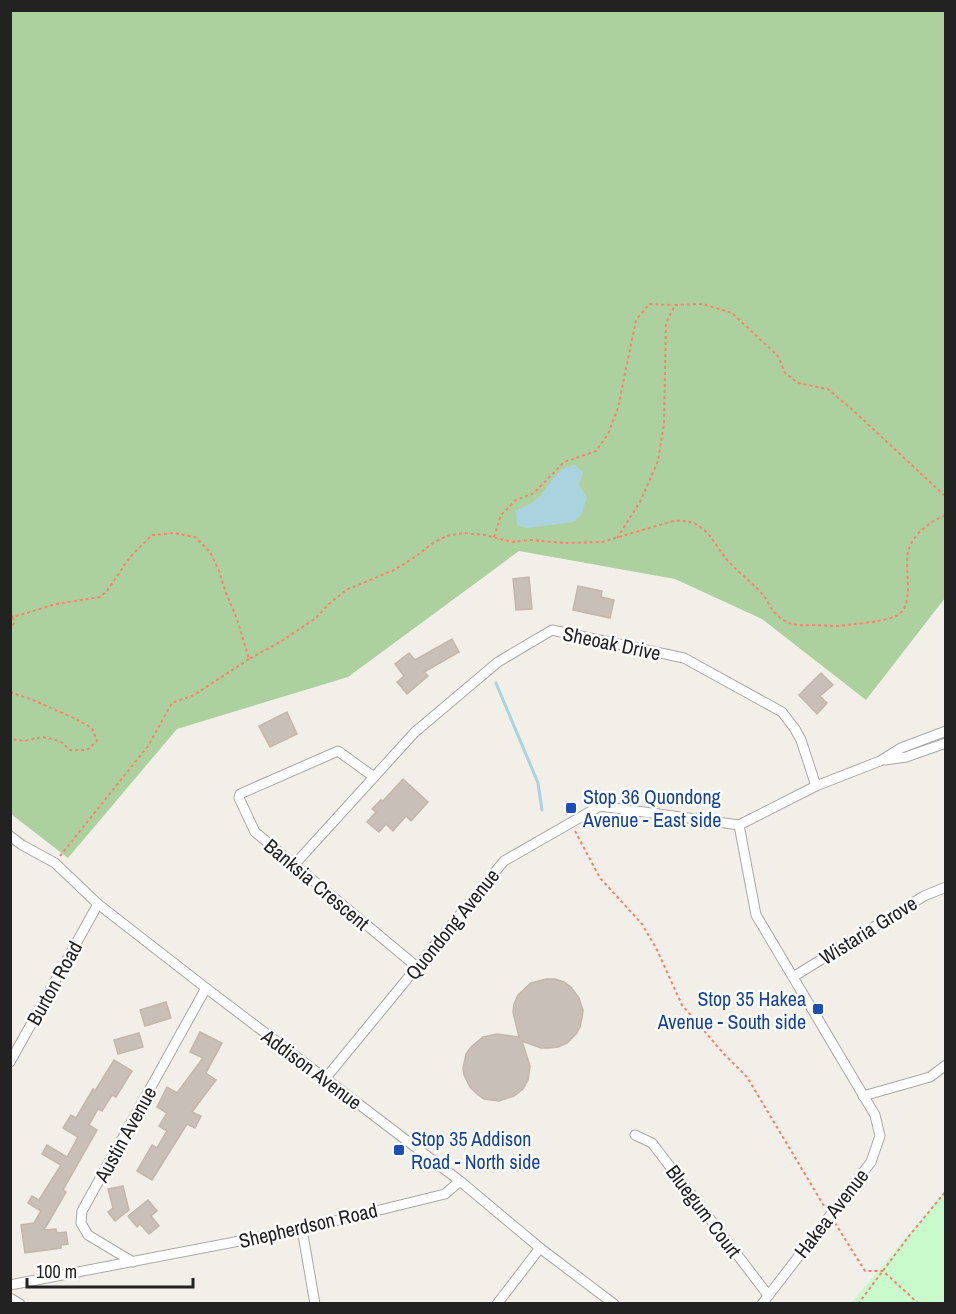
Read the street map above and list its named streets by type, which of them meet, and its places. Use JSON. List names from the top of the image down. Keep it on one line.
{"streets":{"street":["Sheoak Drive","Banksia Crescent","Quondong Avenue","Wistaria Grove","Burton Road","Addison Avenue","Austin Avenue","Bluegum Court","Hakea Avenue","Shepherdson Road"]},"crossings":[["Sheoak Drive","Banksia Crescent"],["Banksia Crescent","Quondong Avenue"],["Quondong Avenue","Addison Avenue"],["Quondong Avenue","Hakea Avenue"],["Wistaria Grove","Hakea Avenue"],["Burton Road","Addison Avenue"],["Addison Avenue","Austin Avenue"],["Addison Avenue","Shepherdson Road"],["Austin Avenue","Shepherdson Road"],["Bluegum Court","Hakea Avenue"]],"places":{"transit":["Stop 36 Quondong Avenue - East side","Stop 35 Hakea Avenue - South side","Stop 35 Addison Road - North side"]},"scale_bar":"100 m"}
